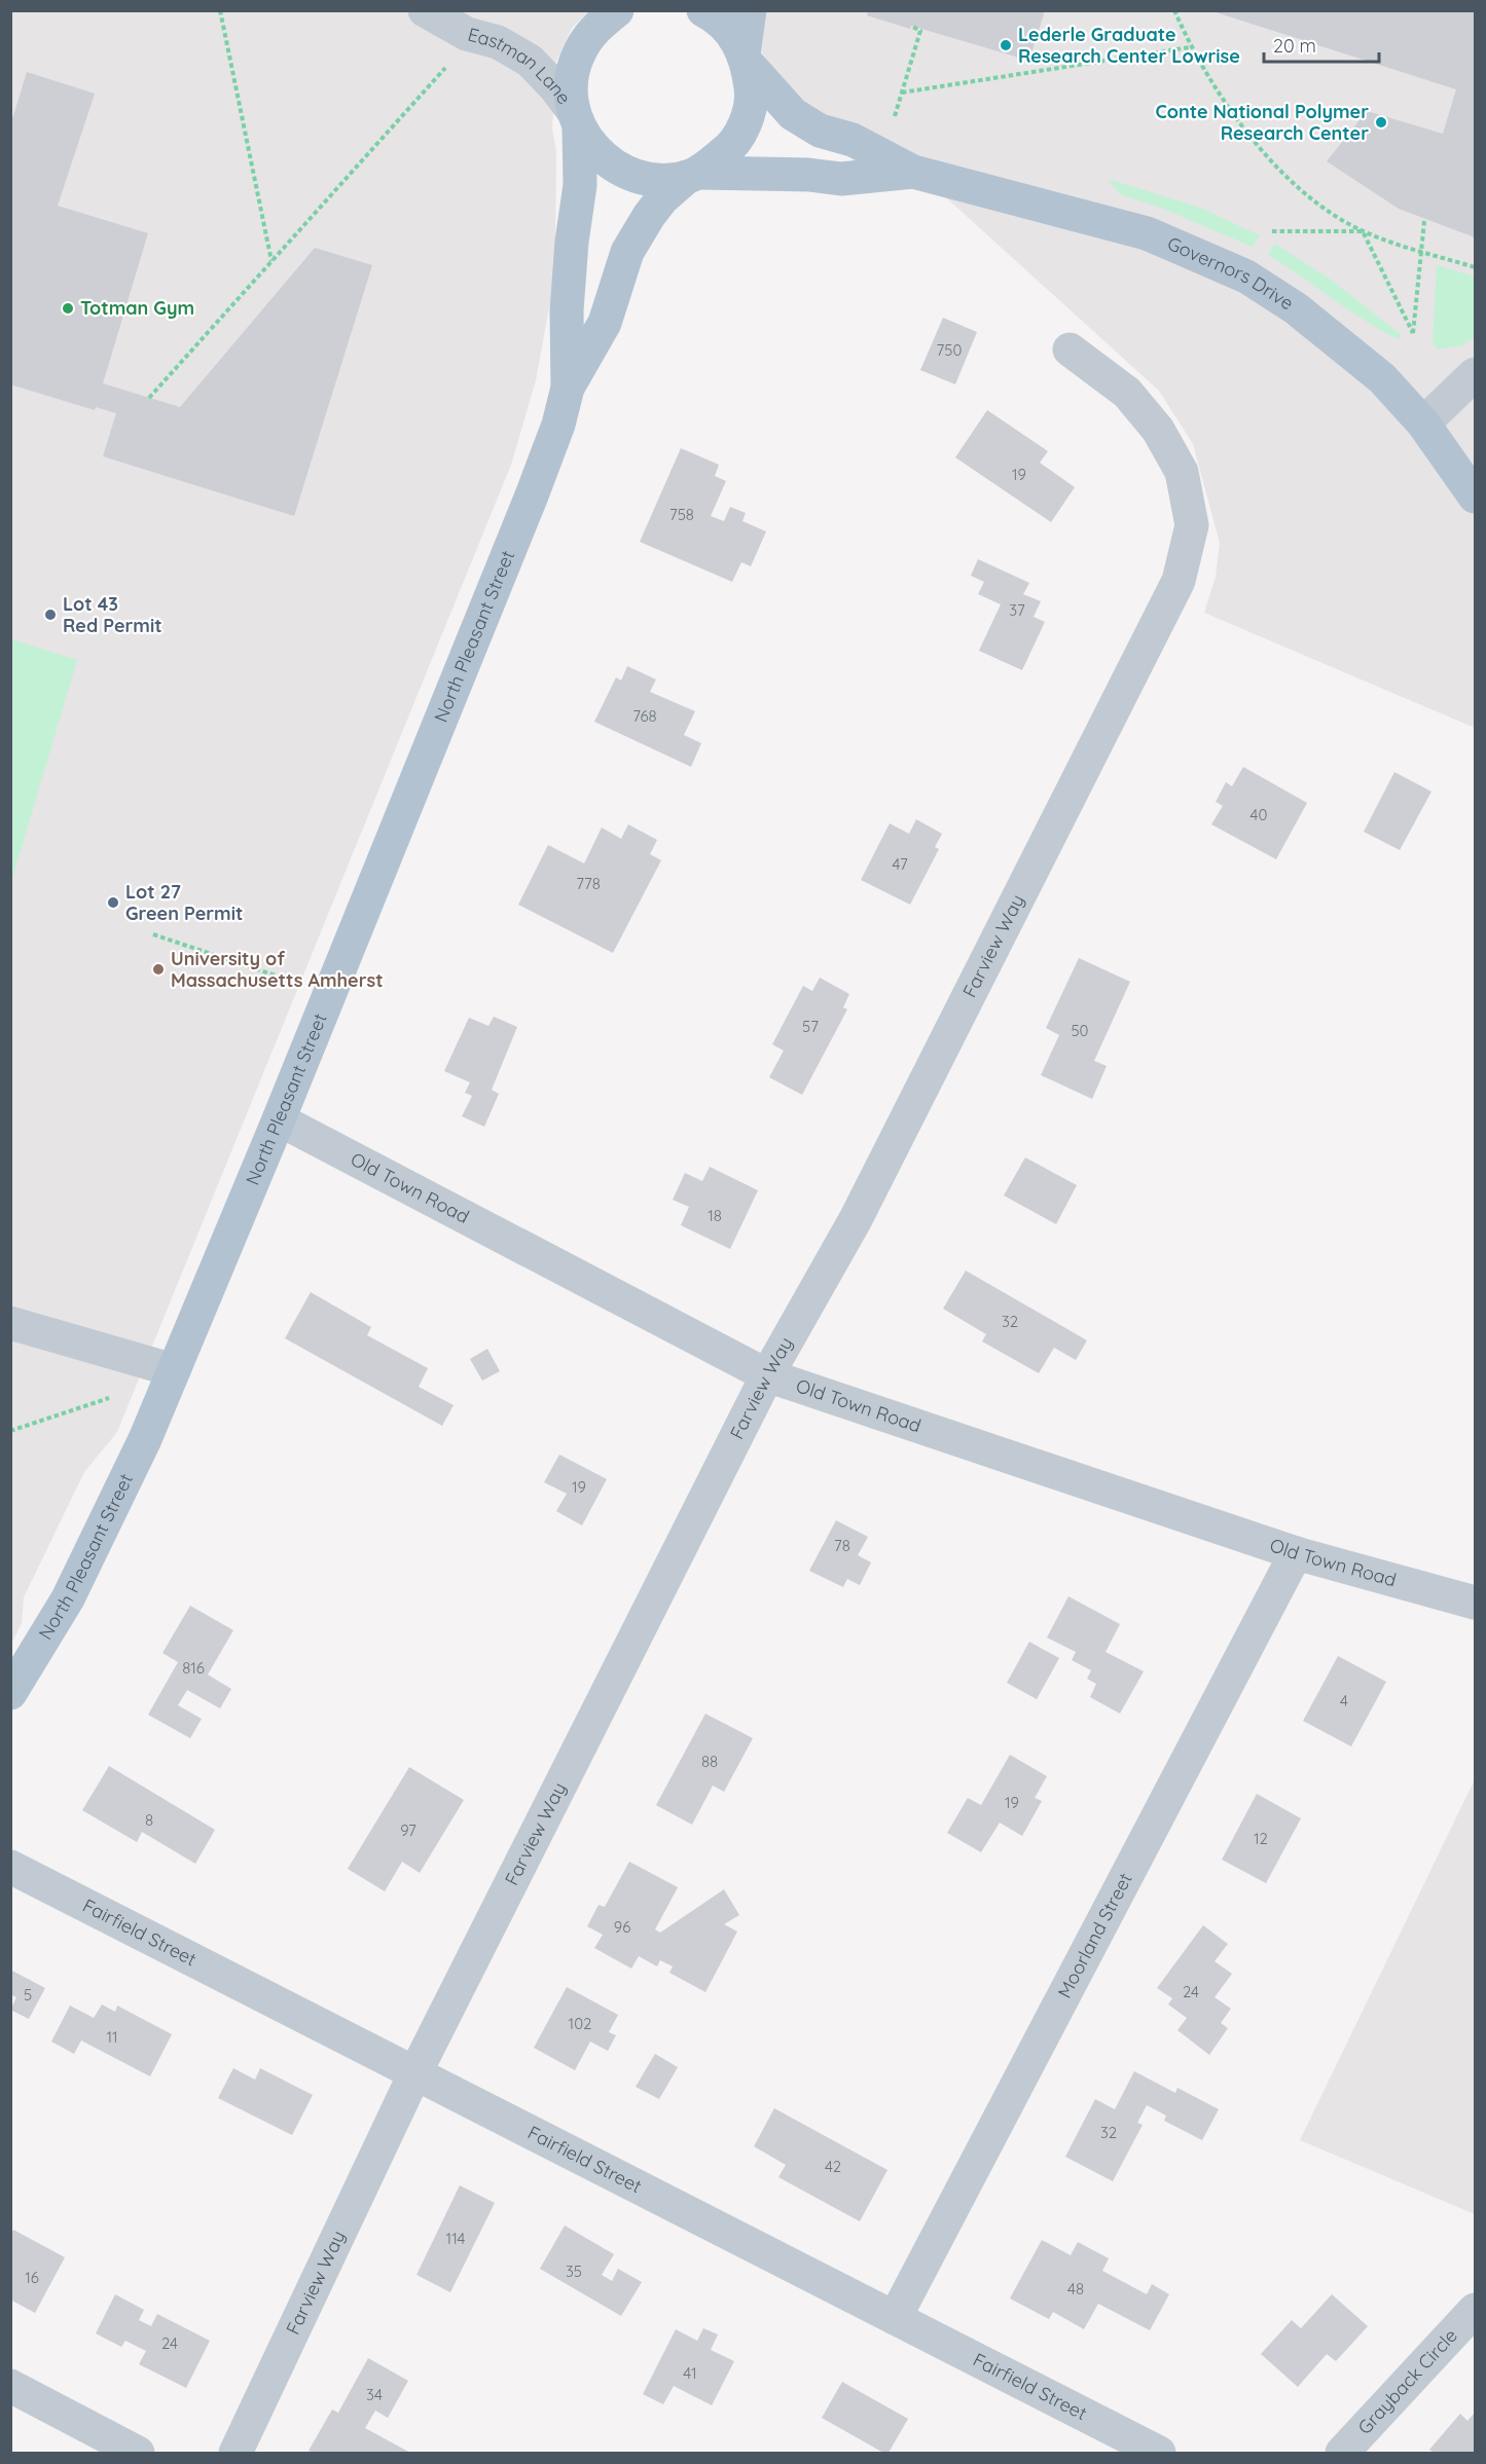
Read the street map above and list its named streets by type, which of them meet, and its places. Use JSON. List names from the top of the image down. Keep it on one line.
{"streets":{"main road":["Governors Drive","North Pleasant Street"],"street":["Eastman Lane","Farview Way","Old Town Road","Fairfield Street","Moorland Street","Grayback Circle"]},"crossings":[["Eastman Lane","Governors Drive"],["Eastman Lane","North Pleasant Street"],["Governors Drive","North Pleasant Street"],["North Pleasant Street","Old Town Road"],["Farview Way","Old Town Road"],["Farview Way","Fairfield Street"],["Old Town Road","Moorland Street"],["Fairfield Street","Moorland Street"]],"places":["Lederle Graduate Research Center Lowrise","Conte National Polymer Research Center","Totman Gym","Lot 43 Red Permit","Lot 27 Green Permit","University of Massachusetts Amherst"],"house_numbers":["750","19","758","37","768","40","47","778","57","50","18","32","19","78","816","4","88","19","8","97","12","96","24","5","102","11","32","42","114","35","16","48","24","41","34"],"scale_bar":"20 m"}
